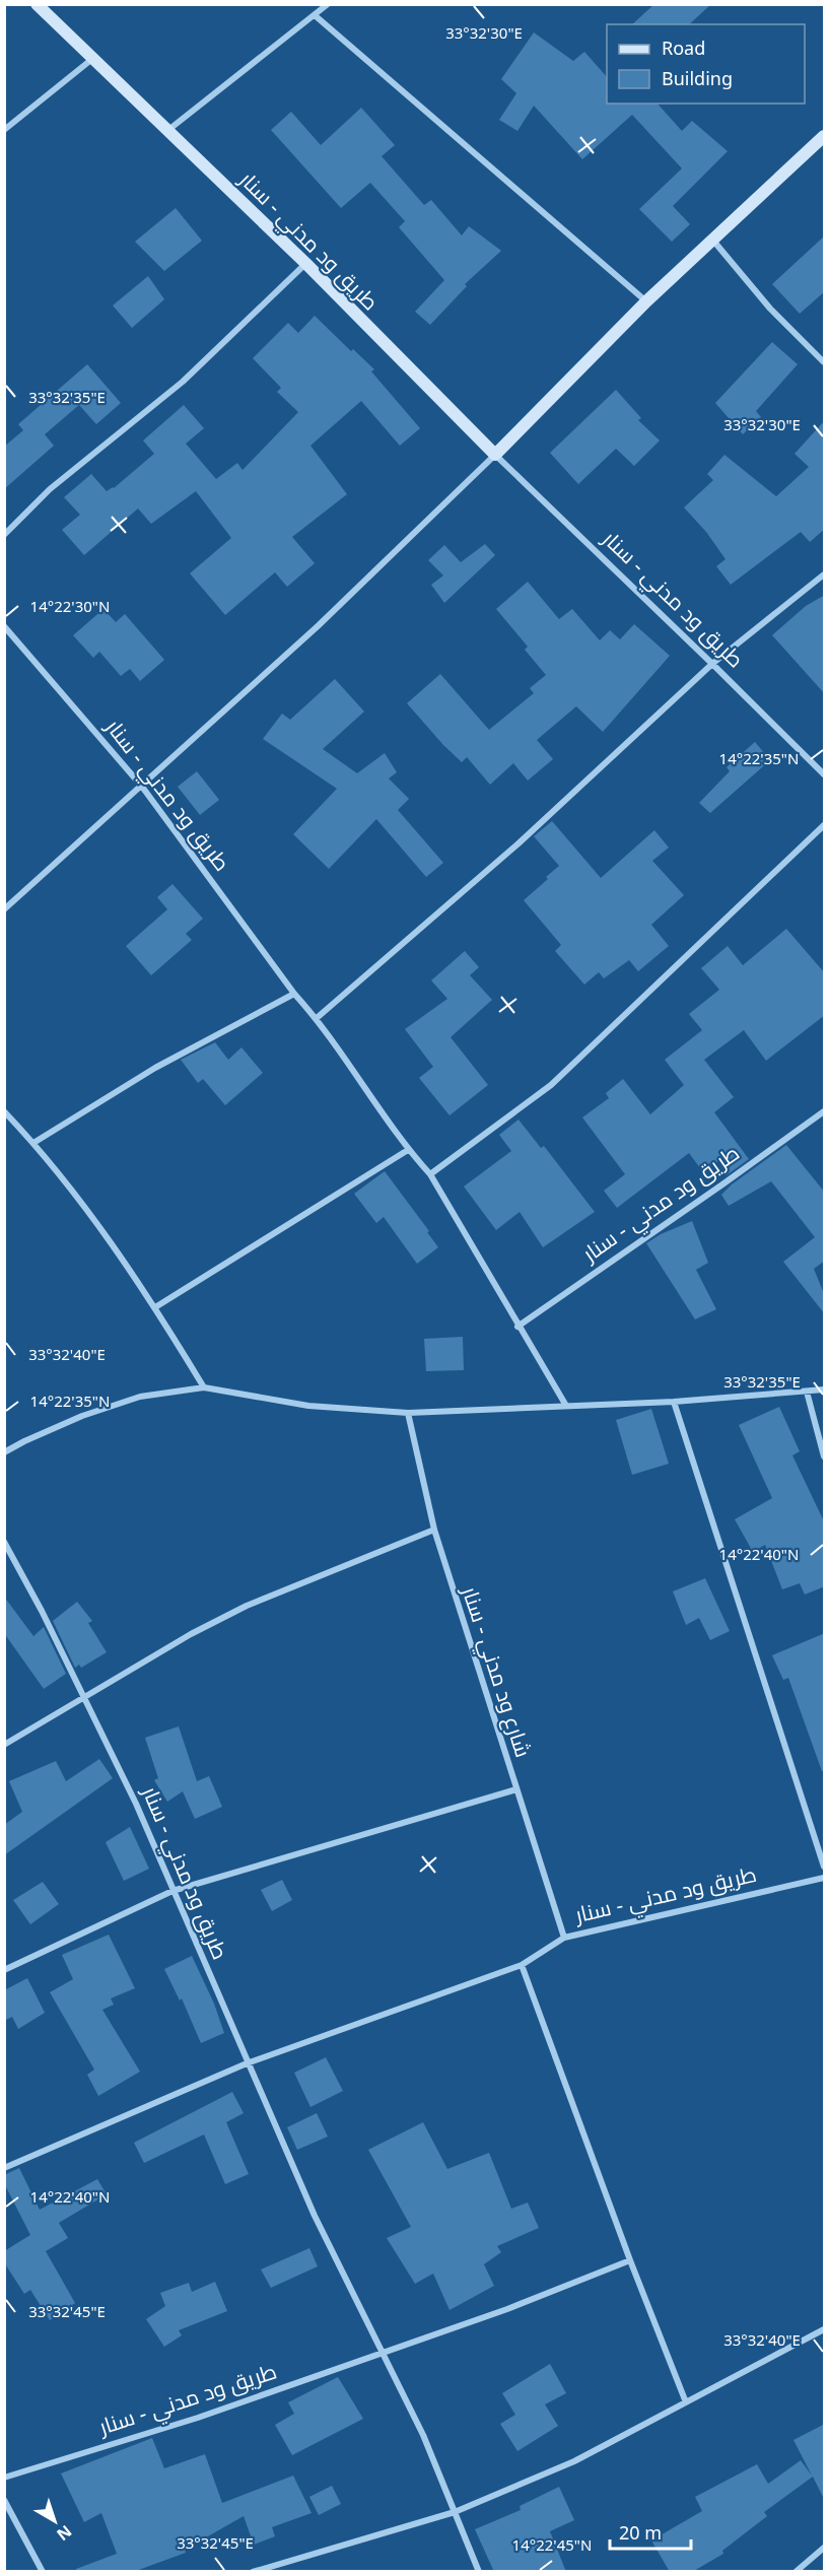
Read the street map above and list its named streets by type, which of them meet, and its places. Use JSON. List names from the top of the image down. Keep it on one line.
{"streets":{"street":["طريق ود مدني - سنار","شارع ود مدني - سنار"]},"crossings":[["طريق ود مدني - سنار","شارع ود مدني - سنار"]],"legend":["Road","Building"],"scale_bar":"20 m","north":"bottom right","coordinates":["33°32'30\"E","33°32'35\"E","14°22'30\"N","14°22'35\"N","33°32'40\"E","14°22'40\"N","33°32'45\"E","14°22'45\"N"]}
